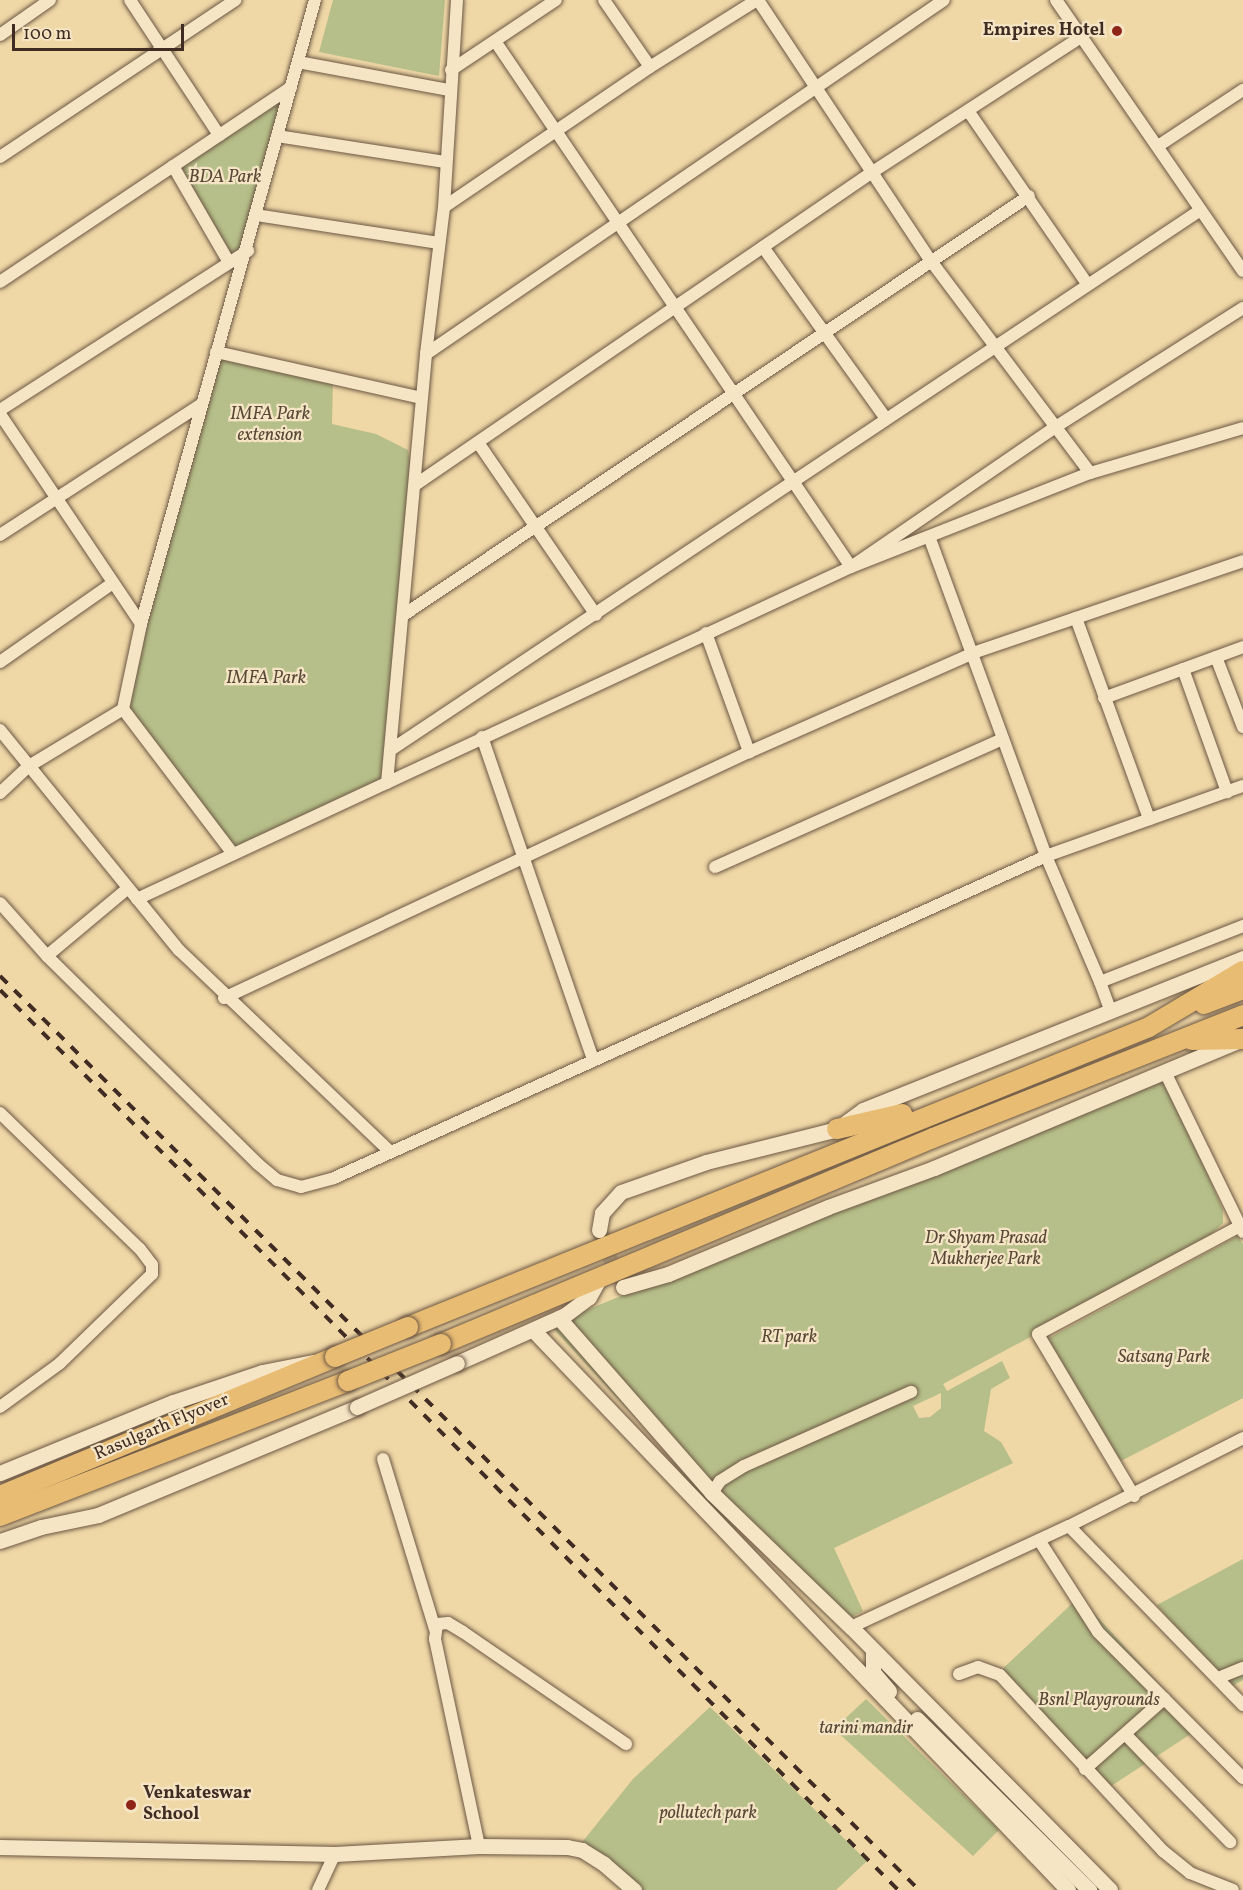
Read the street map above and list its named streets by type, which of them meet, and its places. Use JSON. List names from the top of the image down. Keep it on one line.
{"streets":{"highway":["Rasulgarh Flyover"]},"parks":["BDA Park","IMFA Park extension","IMFA Park","Dr Shyam Prasad Mukherjee Park","RT park","Satsang Park","Bsnl Playgrounds","tarini mandir","pollutech park"],"places":["Empires Hotel","Venkateswar School"],"scale_bar":"100 m"}
